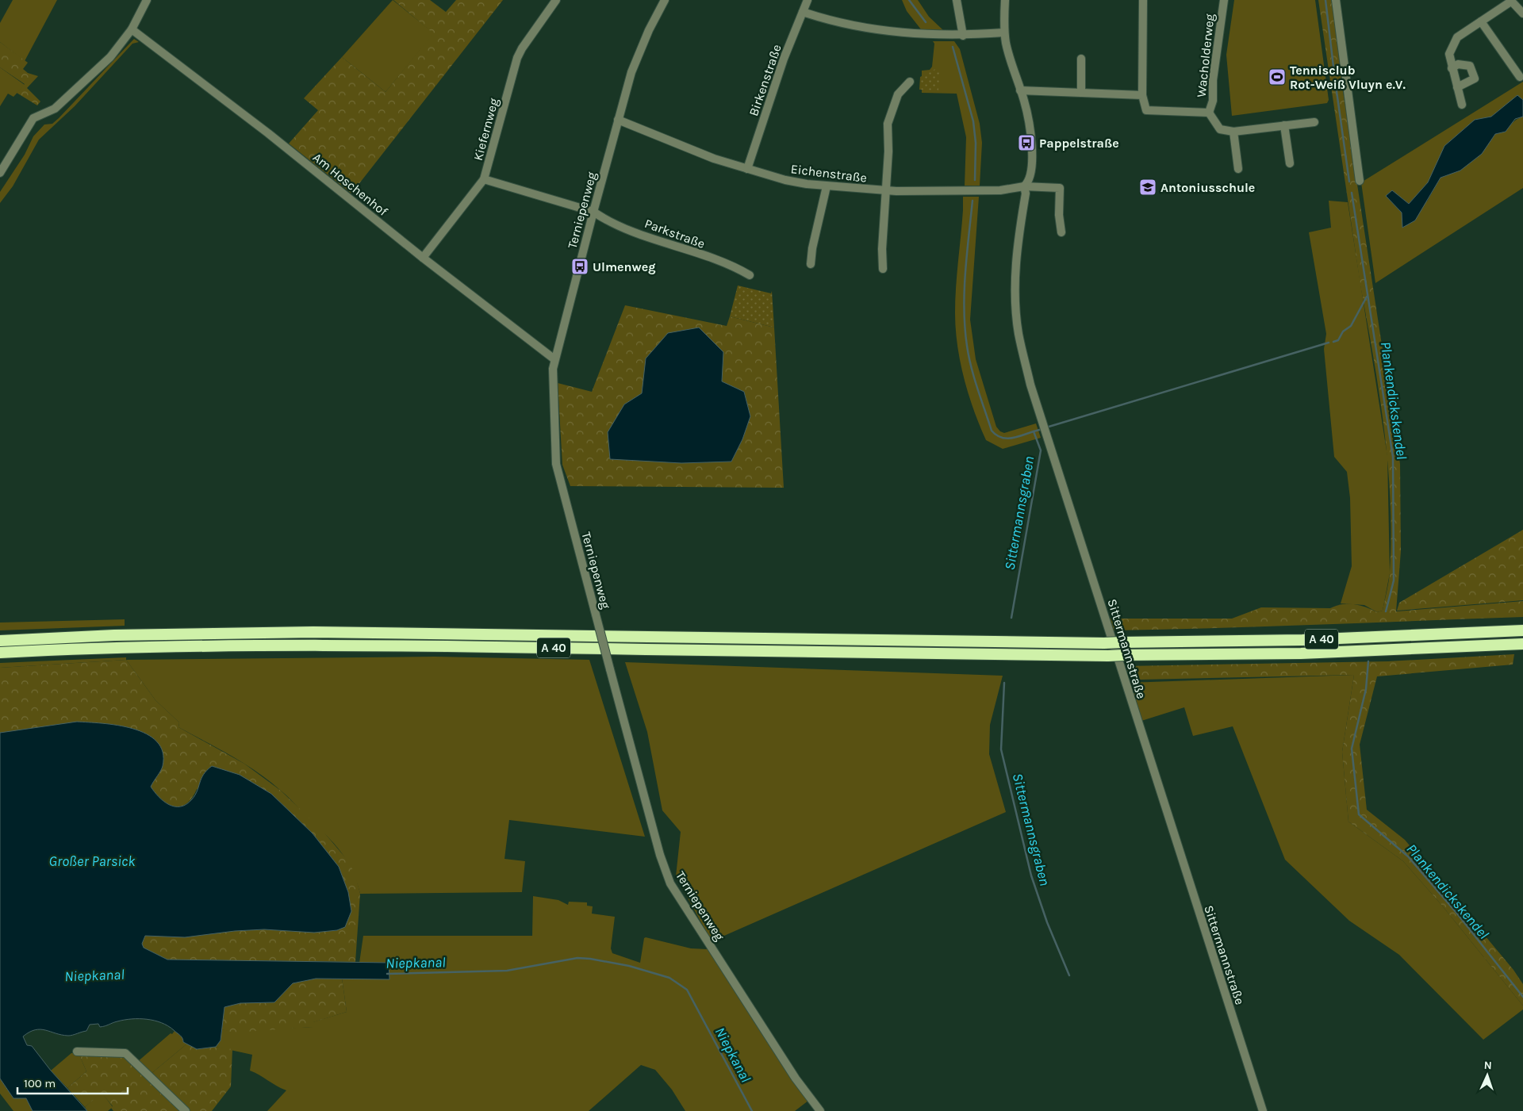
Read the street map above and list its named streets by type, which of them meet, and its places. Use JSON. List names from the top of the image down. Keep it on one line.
{"streets":{"highway":["A 40"],"street":["Wacholderweg","Birkenstraße","Kiefernweg","Eichenstraße","Am Hoschenhof","Terniepenweg","Parkstraße","Sittermannstraße"]},"crossings":[["Birkenstraße","Eichenstraße"],["Kiefernweg","Am Hoschenhof"],["Eichenstraße","Terniepenweg"],["Eichenstraße","Sittermannstraße"],["Am Hoschenhof","Terniepenweg"],["Terniepenweg","Parkstraße"]],"water":["Plankendickskendel","Sittermannsgraben","Großer Parsick","Niepkanal"],"places":{"sports":["Tennisclub Rot-Weiß Vluyn e.V."],"bus stop":["Pappelstraße","Ulmenweg"],"school or university":["Antoniusschule"]},"scale_bar":"100 m","north":"top"}
